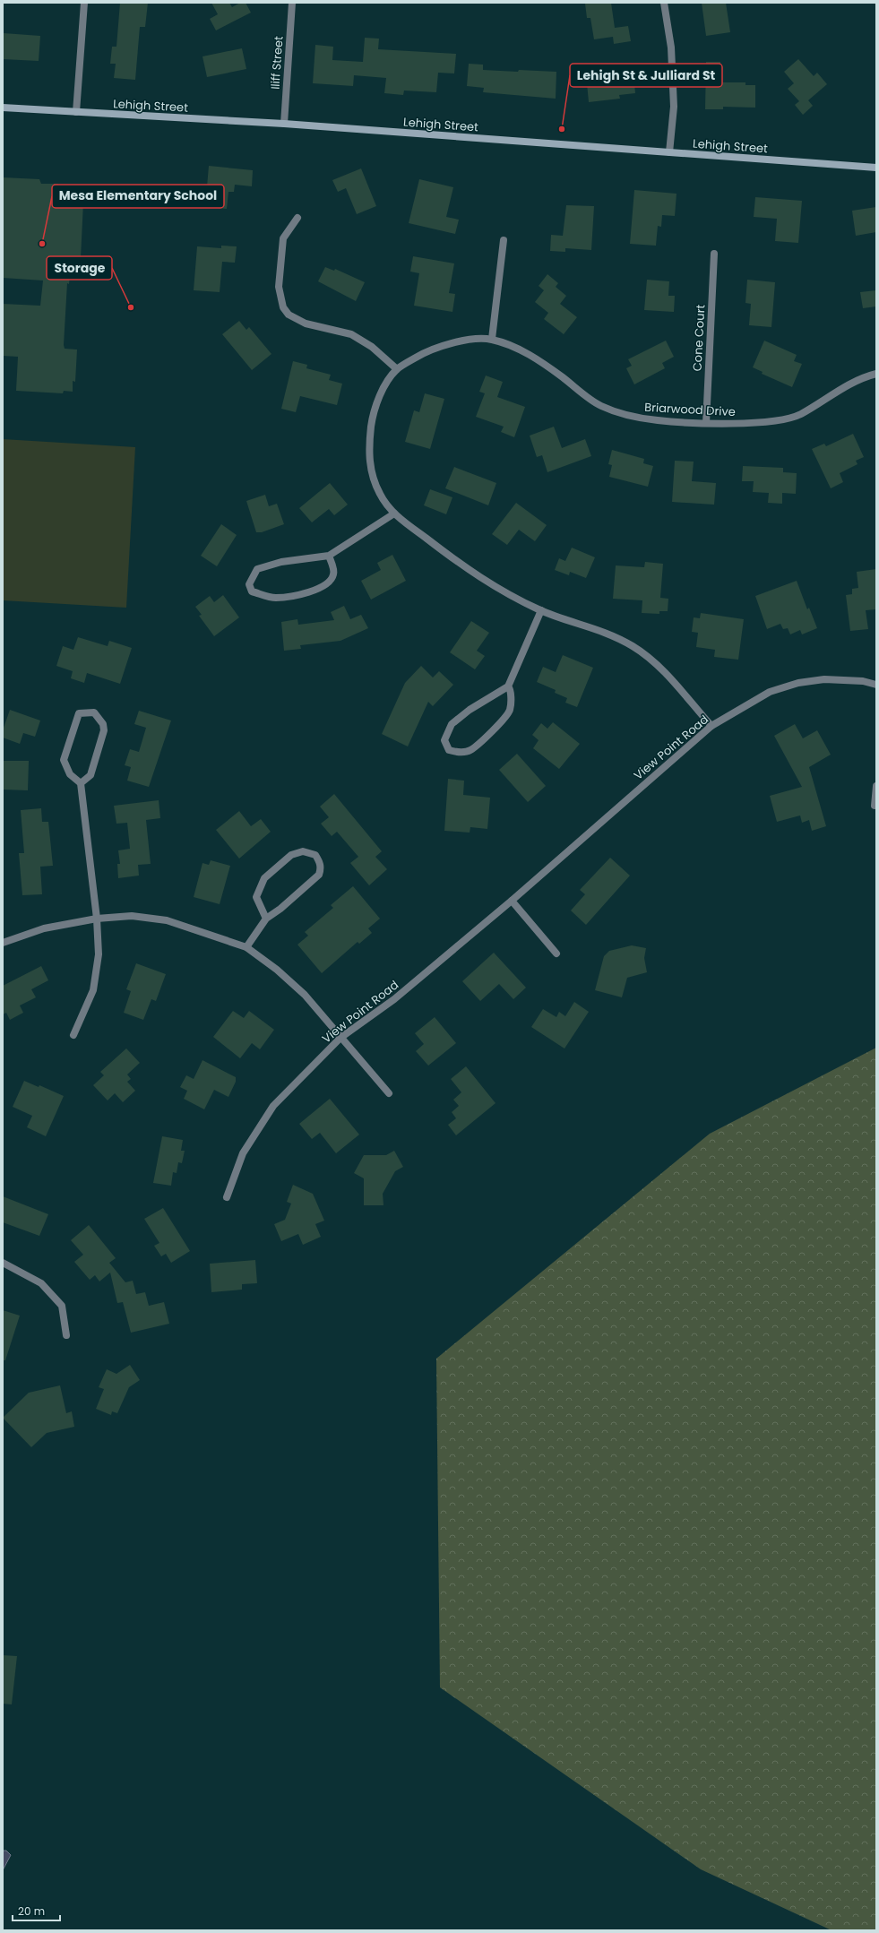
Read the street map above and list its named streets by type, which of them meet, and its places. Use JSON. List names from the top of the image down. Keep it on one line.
{"streets":{"street":["Iliff Street","Lehigh Street","Cone Court","Briarwood Drive","View Point Road"]},"crossings":[["Iliff Street","Lehigh Street"],["Cone Court","Briarwood Drive"],["Briarwood Drive","View Point Road"]],"places":["Lehigh St & Julliard St","Mesa Elementary School","Storage"],"scale_bar":"20 m"}
